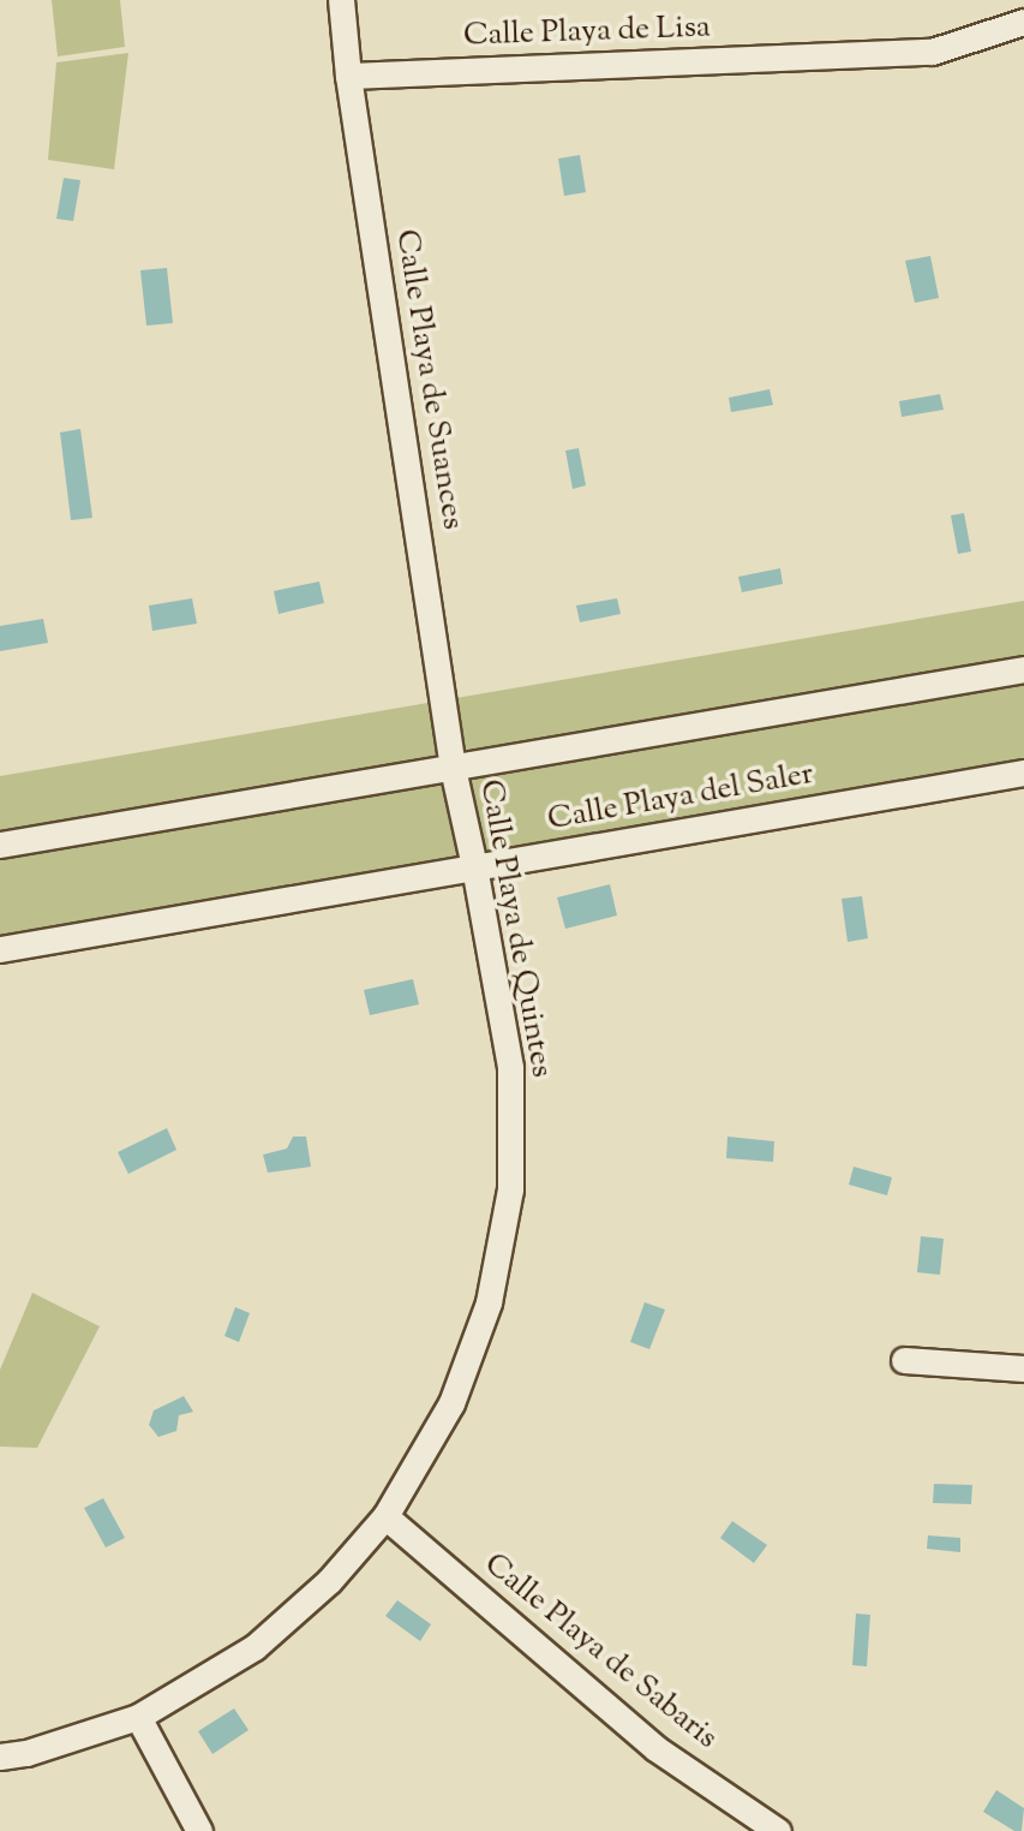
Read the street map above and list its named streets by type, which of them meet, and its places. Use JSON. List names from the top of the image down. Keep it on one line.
{"streets":{"street":["Calle Playa de Lisa","Calle Playa de Suances","Calle Playa del Saler","Calle Playa de Quintes","Calle Playa de Sabaris"]},"crossings":[["Calle Playa de Lisa","Calle Playa de Suances"],["Calle Playa de Suances","Calle Playa de Quintes"],["Calle Playa del Saler","Calle Playa de Quintes"],["Calle Playa de Quintes","Calle Playa de Sabaris"]]}
